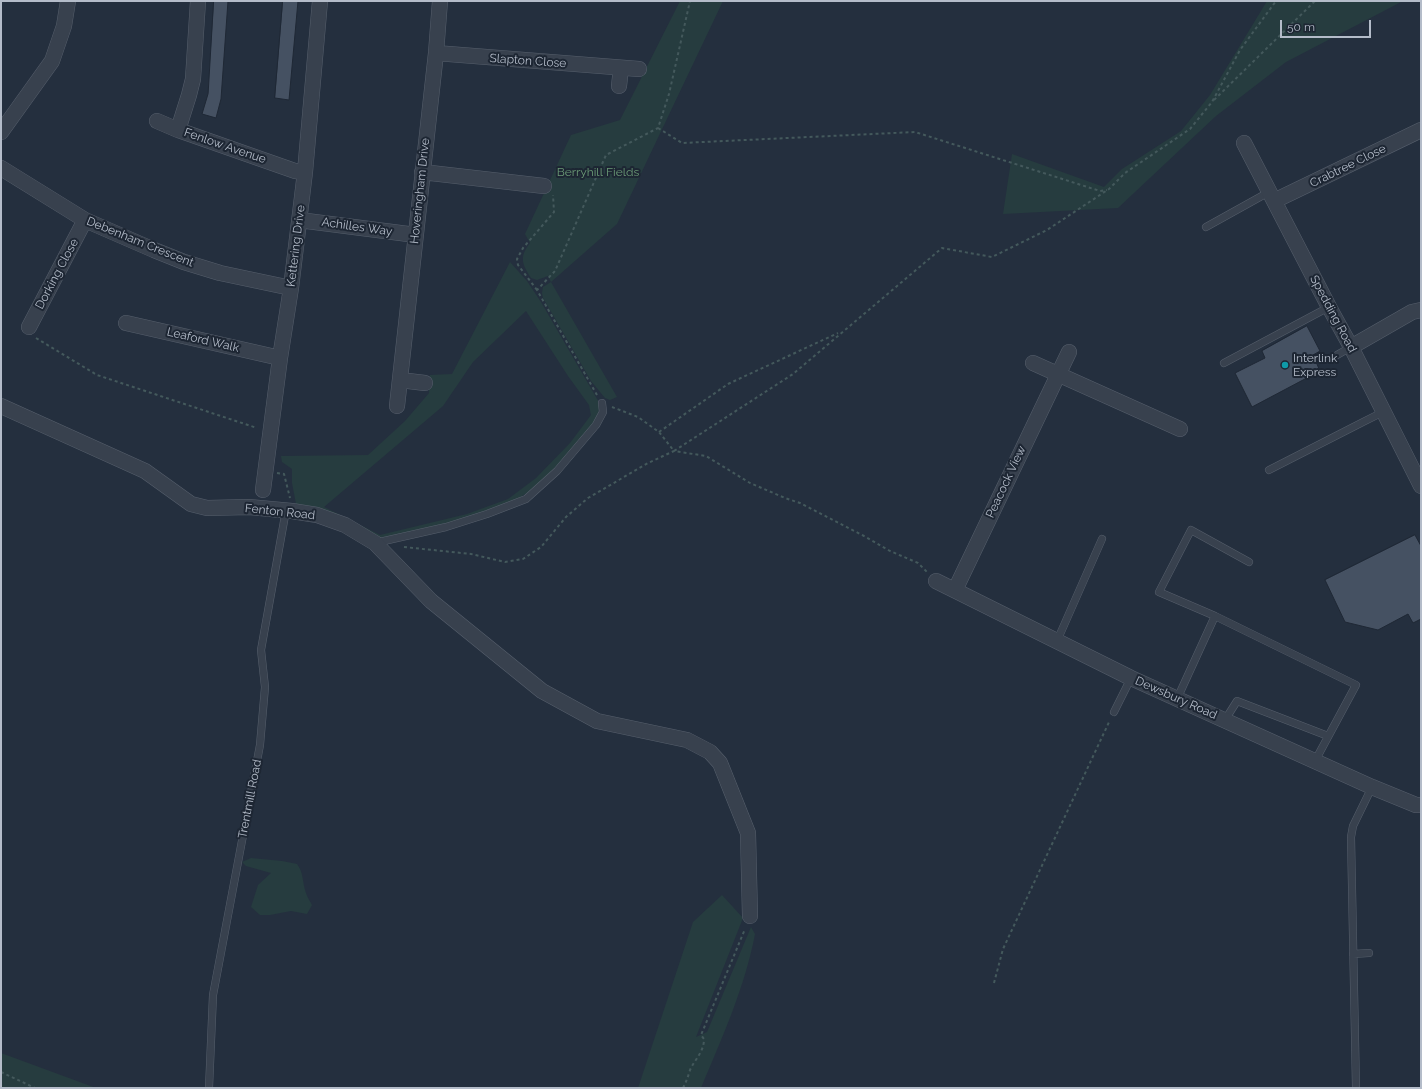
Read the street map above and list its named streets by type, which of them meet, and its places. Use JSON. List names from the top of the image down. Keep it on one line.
{"streets":{"street":["Slapton Close","Fenlow Avenue","Crabtree Close","Hoveringham Drive","Achilles Way","Debenham Crescent","Kettering Drive","Dorking Close","Spedding Road","Leaford Walk","Peacock View","Fenton Road","Dewsbury Road"],"lane":["Trentmill Road"]},"crossings":[["Slapton Close","Hoveringham Drive"],["Fenlow Avenue","Kettering Drive"],["Crabtree Close","Spedding Road"],["Hoveringham Drive","Achilles Way"],["Achilles Way","Kettering Drive"],["Debenham Crescent","Kettering Drive"],["Debenham Crescent","Dorking Close"],["Kettering Drive","Leaford Walk"],["Peacock View","Dewsbury Road"],["Fenton Road","Trentmill Road"]],"parks":["Berryhill Fields"],"places":["Interlink Express"],"scale_bar":"50 m"}
